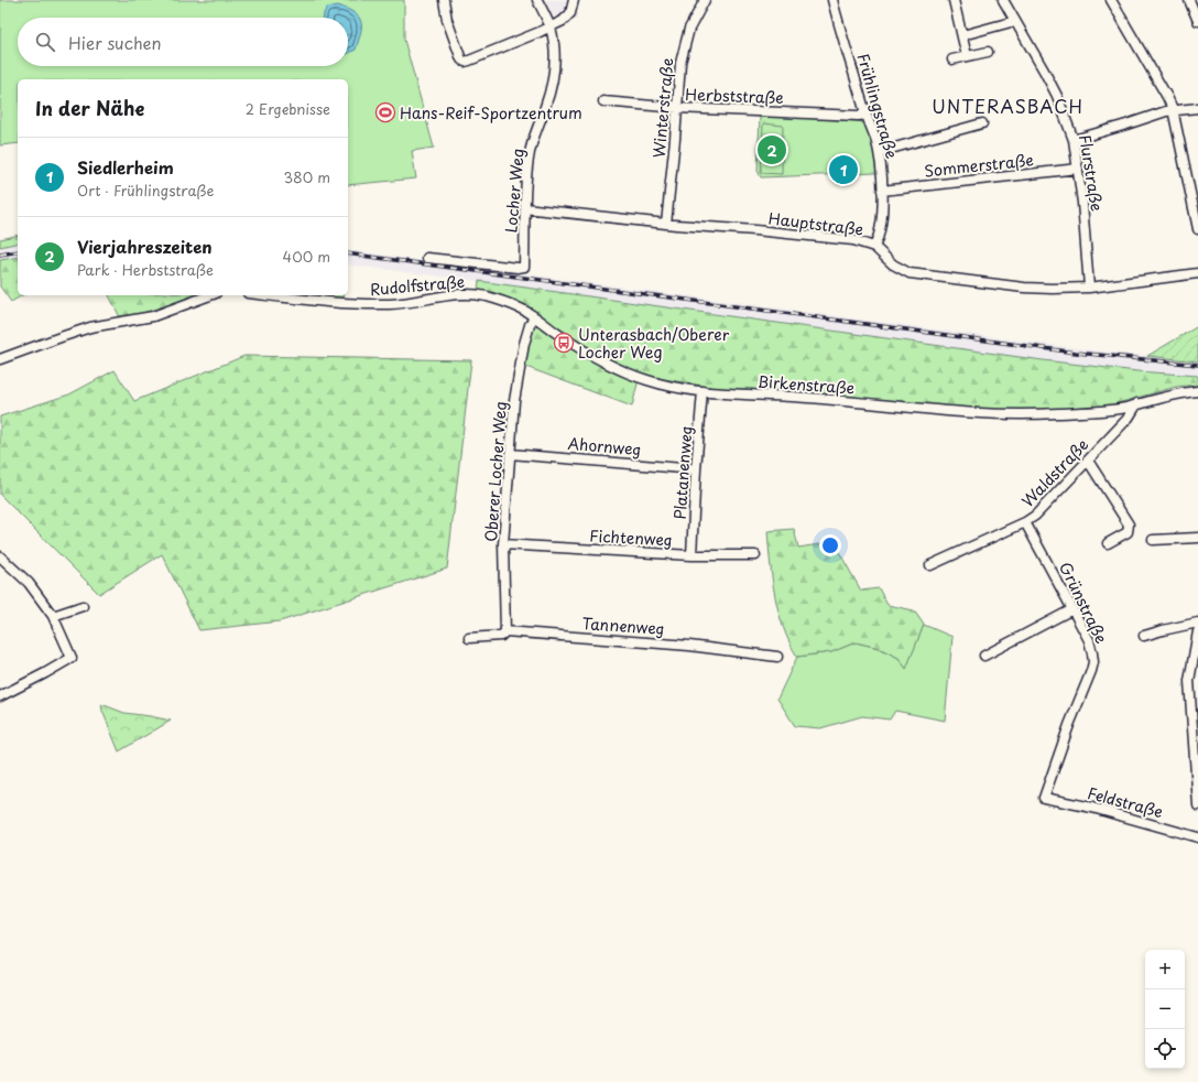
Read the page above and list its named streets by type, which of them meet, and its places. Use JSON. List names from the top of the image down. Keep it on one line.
{"streets":{"street":["Herbststraße","Frühlingstraße","Winterstraße","Sommerstraße","Flurstraße","Locher Weg","Hauptstraße","Rudolfstraße","Birkenstraße","Ahornweg","Oberer Locher Weg","Platanenweg","Waldstraße","Fichtenweg","Grünstraße","Tannenweg","Feldstraße"]},"crossings":[["Herbststraße","Frühlingstraße"],["Herbststraße","Winterstraße"],["Frühlingstraße","Sommerstraße"],["Frühlingstraße","Hauptstraße"],["Winterstraße","Hauptstraße"],["Sommerstraße","Flurstraße"],["Flurstraße","Hauptstraße"],["Locher Weg","Hauptstraße"],["Rudolfstraße","Birkenstraße"],["Rudolfstraße","Oberer Locher Weg"],["Birkenstraße","Oberer Locher Weg"],["Birkenstraße","Platanenweg"],["Birkenstraße","Waldstraße"],["Ahornweg","Oberer Locher Weg"],["Ahornweg","Platanenweg"],["Oberer Locher Weg","Fichtenweg"],["Oberer Locher Weg","Tannenweg"],["Platanenweg","Fichtenweg"],["Waldstraße","Grünstraße"],["Grünstraße","Feldstraße"]],"districts":["UNTERASBACH"],"places":{"sports":["Hans-Reif-Sportzentrum"],"bus stop":["Unterasbach/Oberer Locher Weg"]},"page":{"search":"Hier suchen","heading":["In der Nähe","2 Ergebnisse"],"pins":["2","1"],"list":[{"mark":"1","name":"Siedlerheim","note":"Ort · Frühlingstraße","value":"380 m"},{"mark":"2","name":"Vierjahreszeiten","note":"Park · Herbststraße","value":"400 m"}],"map_buttons":["+","−"]}}
